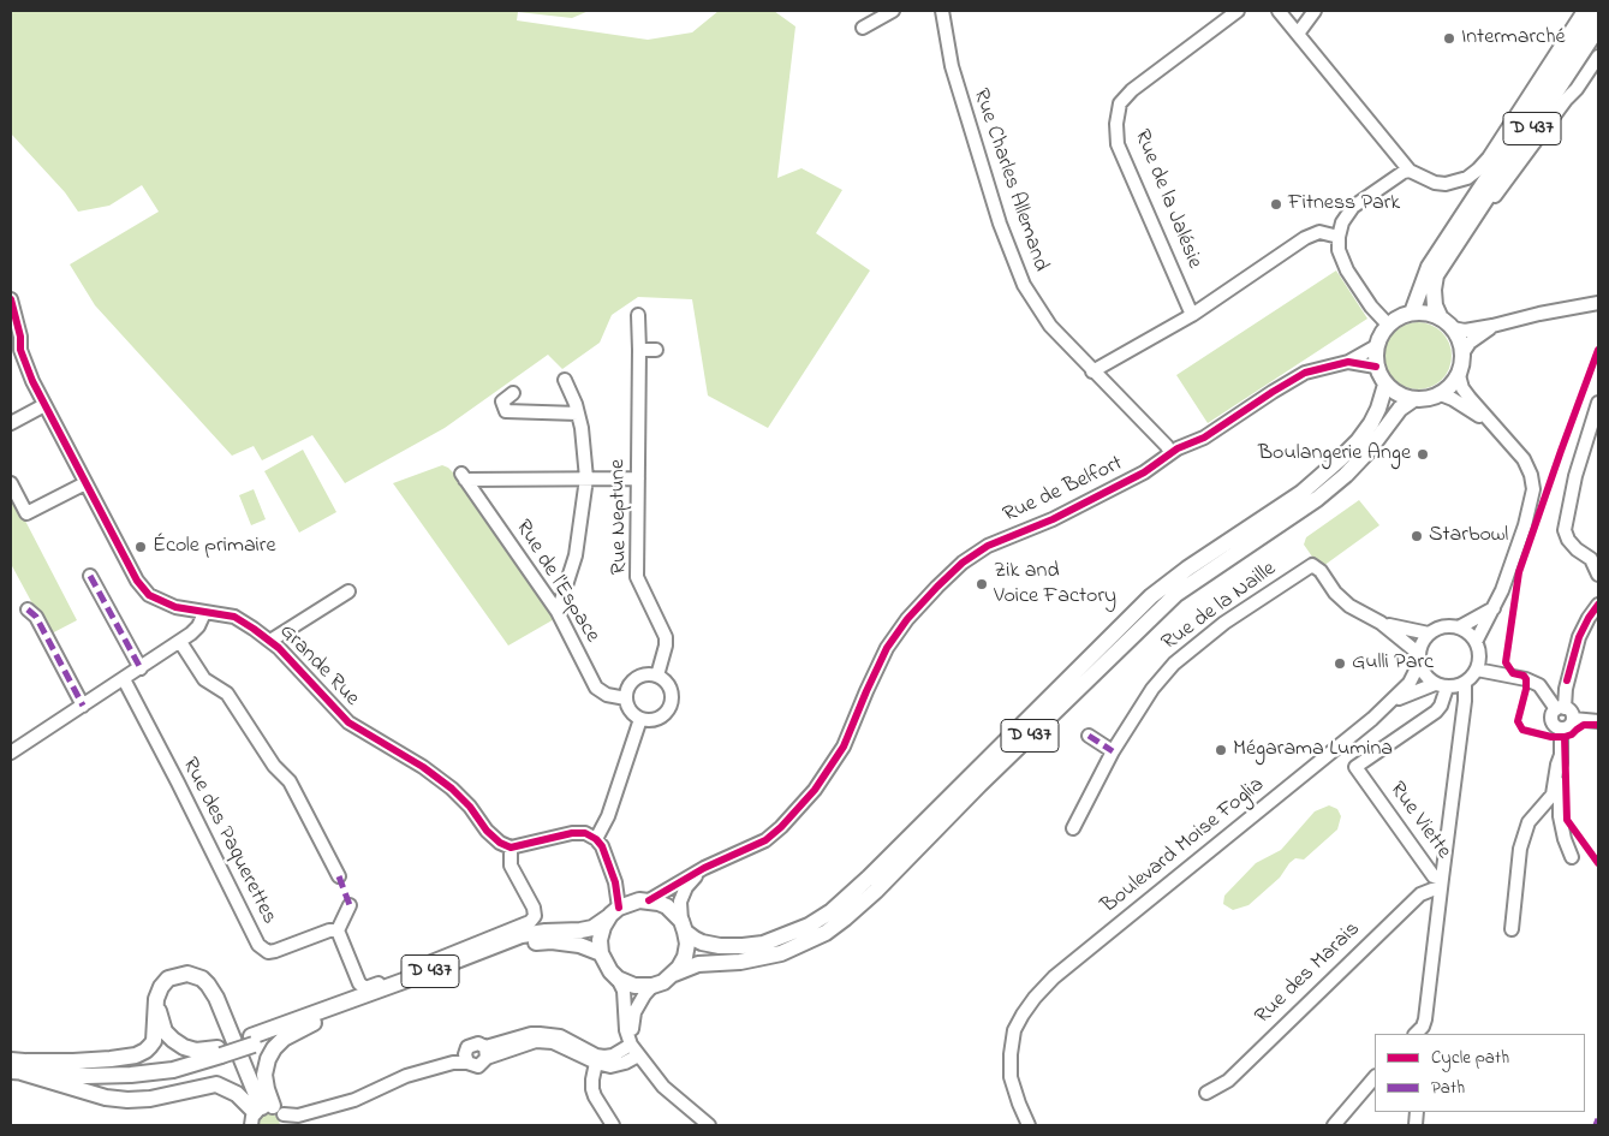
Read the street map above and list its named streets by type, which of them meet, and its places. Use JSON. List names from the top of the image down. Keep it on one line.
{"streets":{"main road":["D 437"],"street":["Rue Charles Allemand","Rue de la Jalésie","Rue de Belfort","Rue Neptune","Rue de l'Espace","Rue de la Naille","Grande Rue","Rue Viette","Rue des Paquerettes","Boulevard Moise Foglia","Rue des Marais"]},"crossings":[["D 437","Rue de Belfort"],["Rue Charles Allemand","Rue de Belfort"],["Rue Neptune","Rue de l'Espace"],["Rue Viette","Boulevard Moise Foglia"],["Rue Viette","Rue des Marais"]],"places":["Intermarché","Fitness Park","Boulangerie Ange","Starbowl","École primaire","Zik and Voice Factory","Gulli Parc","Mégarama Lumina"],"legend":["Cycle path","Path"]}
